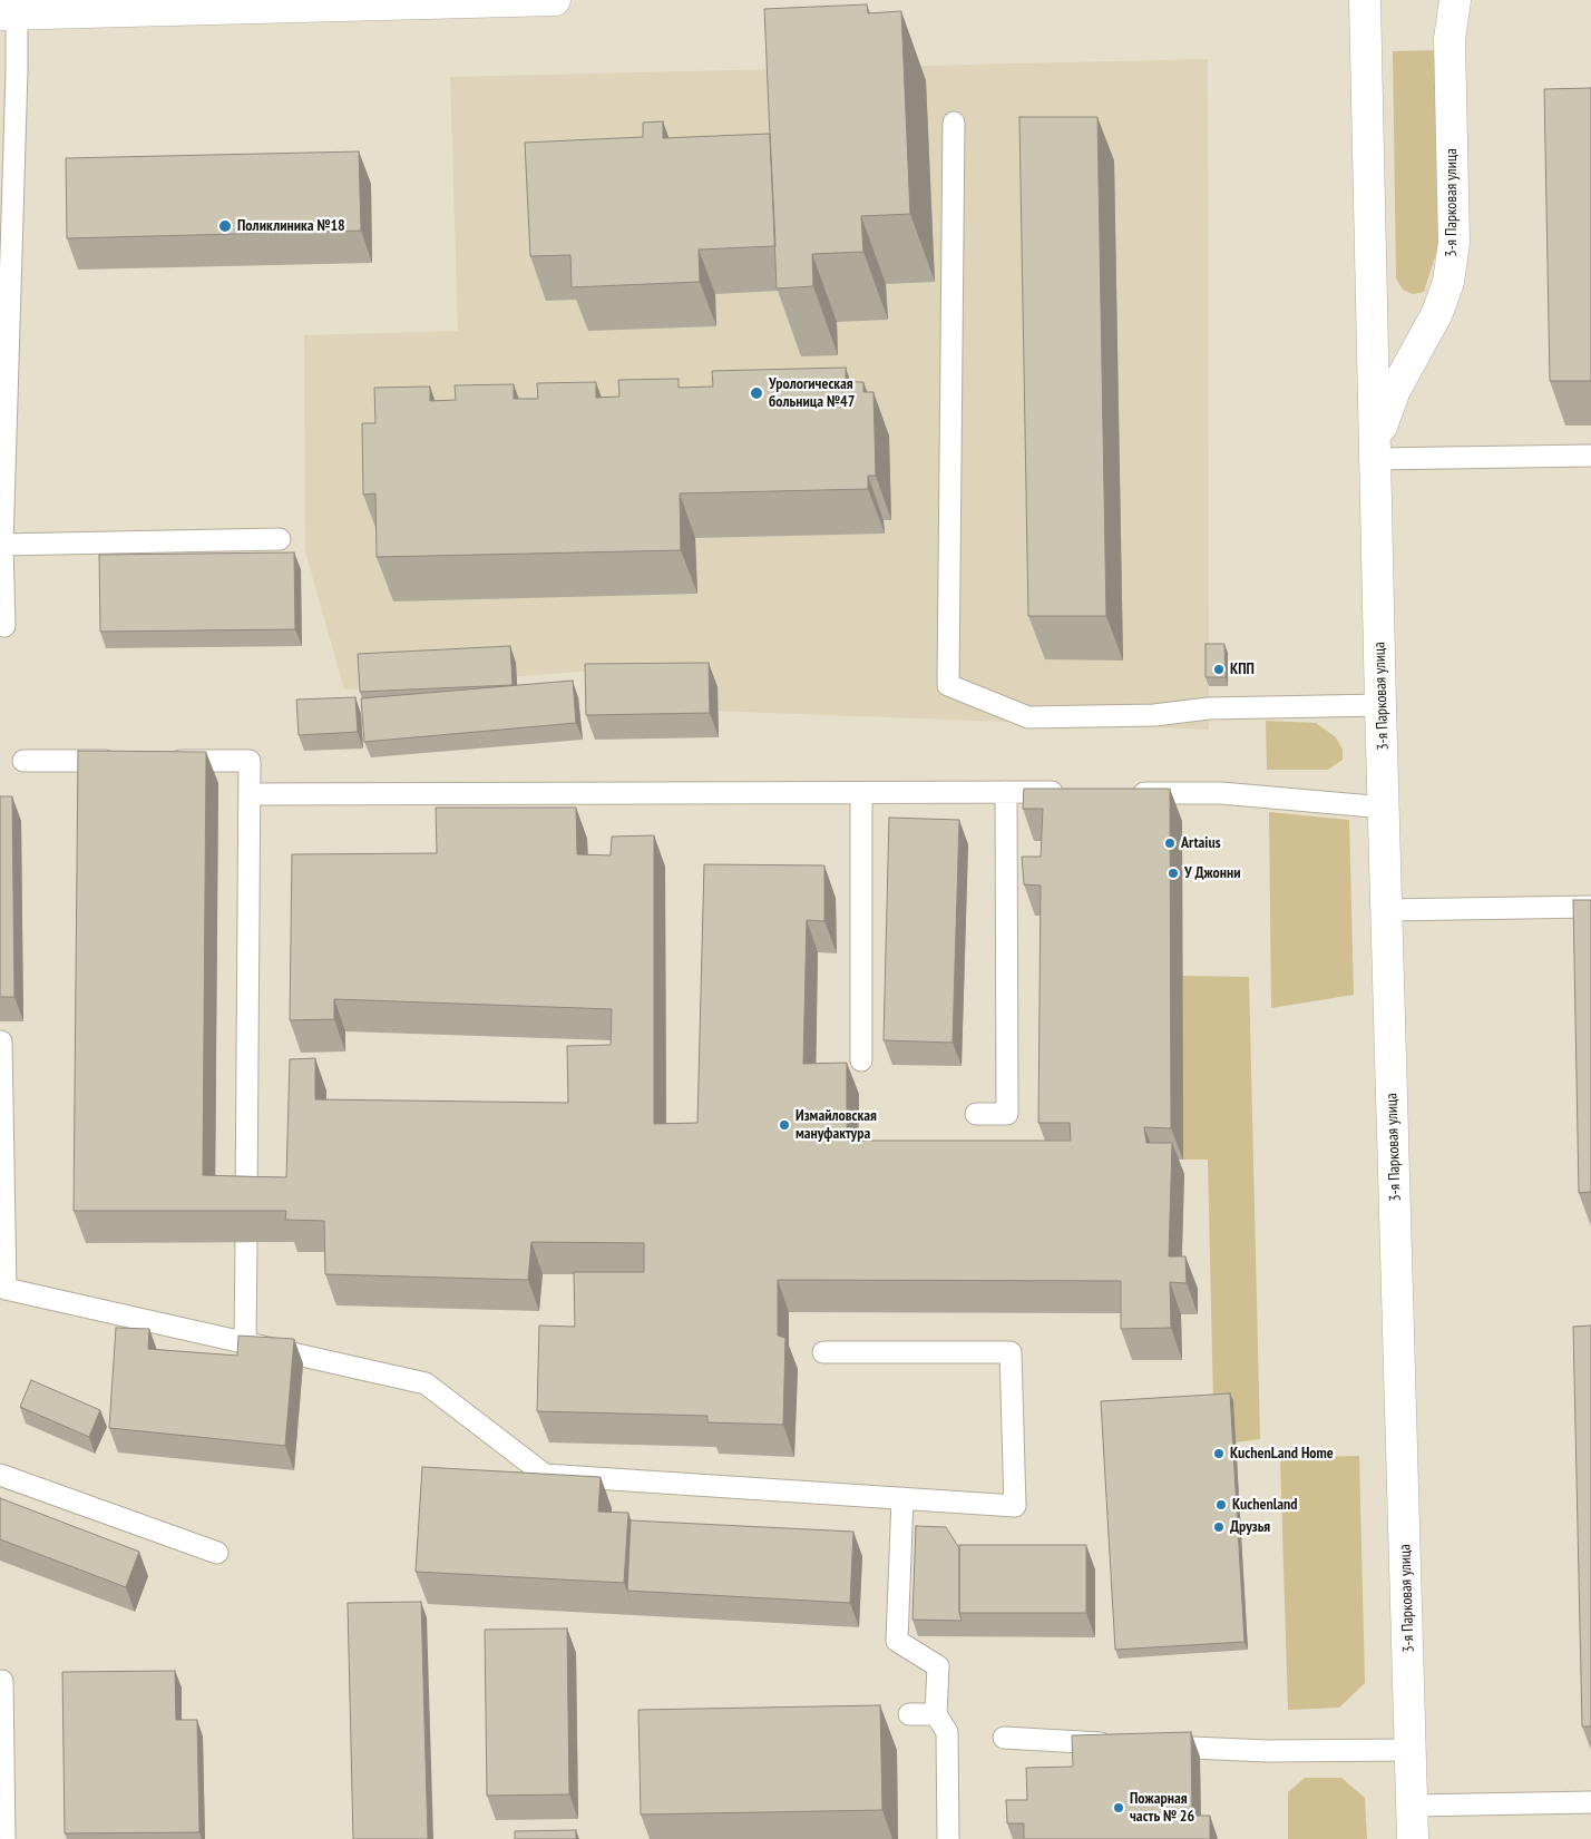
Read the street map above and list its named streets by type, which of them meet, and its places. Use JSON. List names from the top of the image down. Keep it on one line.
{"streets":{"street":["3-я Парковая улица"]},"places":["Поликлиника №18","Урологическая больница №47","КПП","Artaius","У Джонни","Измайловская мануфактура","KuchenLand Home","Kuchenland","Друзья","Пожарная часть № 26"]}
